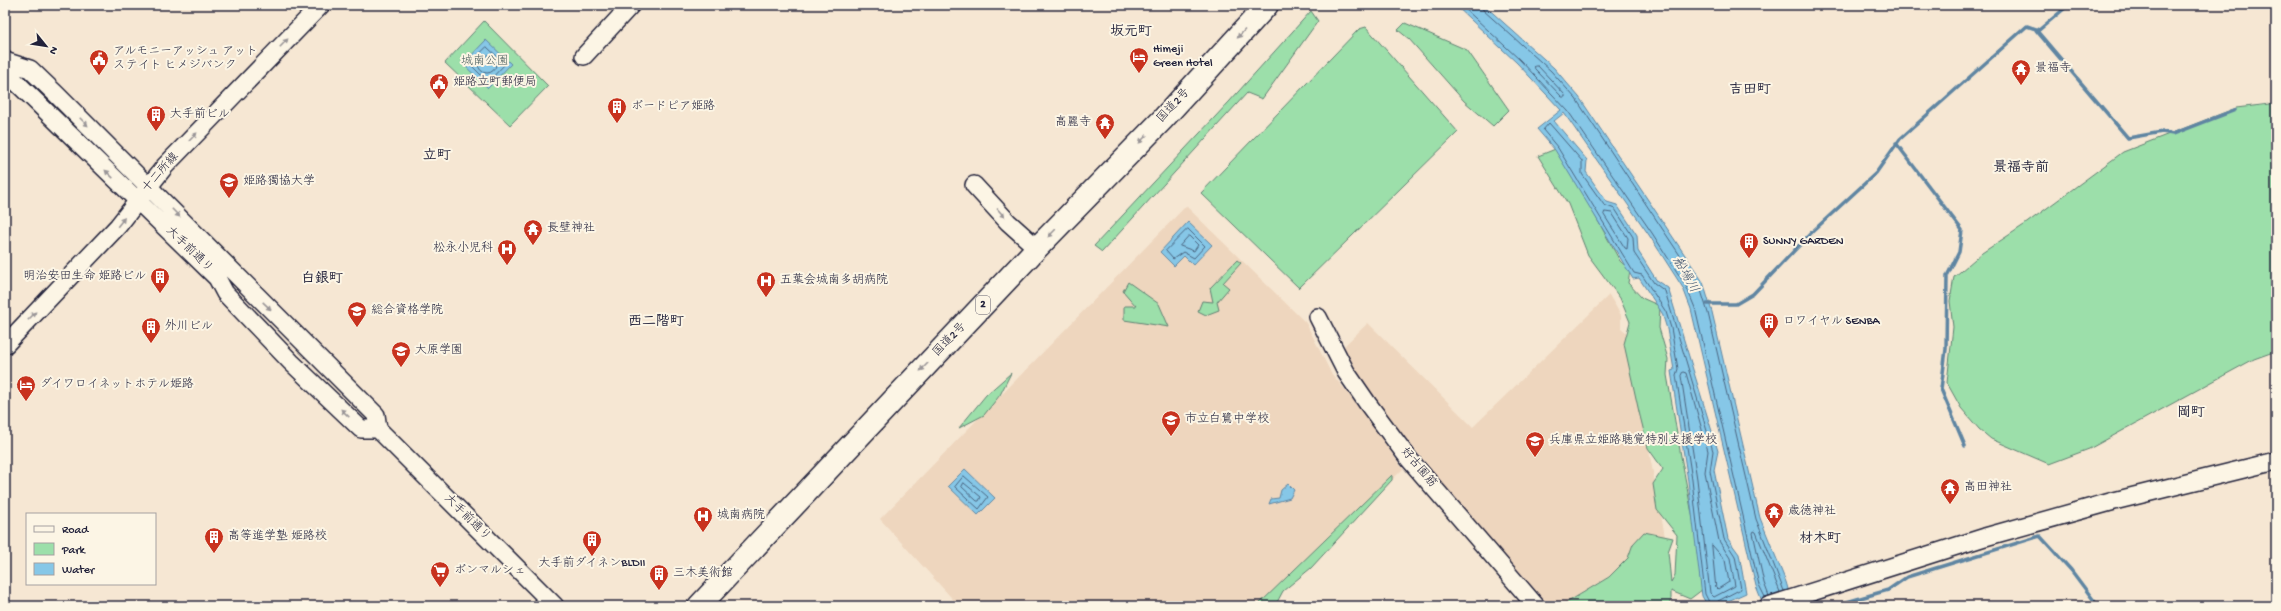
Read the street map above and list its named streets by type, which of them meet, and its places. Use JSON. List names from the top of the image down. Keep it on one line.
{"streets":{"highway":["国道2号","2"],"street":["十二所線","大手前通り","好古園筋"]},"crossings":[["十二所線","大手前通り"]],"one_way":["国道2号","十二所線"],"districts":["坂元町","吉田町","立町","景福寺前","白銀町","西二階町","岡町","材木町"],"water":["船場川"],"parks":["城南公園"],"places":{"hotel":["Himeji Green Hotel","ダイワロイネットホテル姫路"],"public building":["アルモニーアッシュ アット ステイト ヒメジバンク","姫路立町郵便局"],"temple":["景福寺","高麗寺","長壁神社","高田神社","歳徳神社"],"building":["ボードピア姫路","大手前ビル","SUNNY GARDEN","明治安田生命 姫路ビル","ロワイヤル SENBA","外川ビル","高等進学塾 姫路校","大手前ダイネンBLDII","三木美術館"],"school or university":["姫路獨協大学","総合資格学院","大原学園","市立白鷺中学校","兵庫県立姫路聴覚特別支援学校"],"hospital":["松永小児科","五葉会城南多胡病院","城南病院"],"supermarket":["ボンマルシェ"]},"legend":["Road","Park","Water"],"north":"bottom right"}
